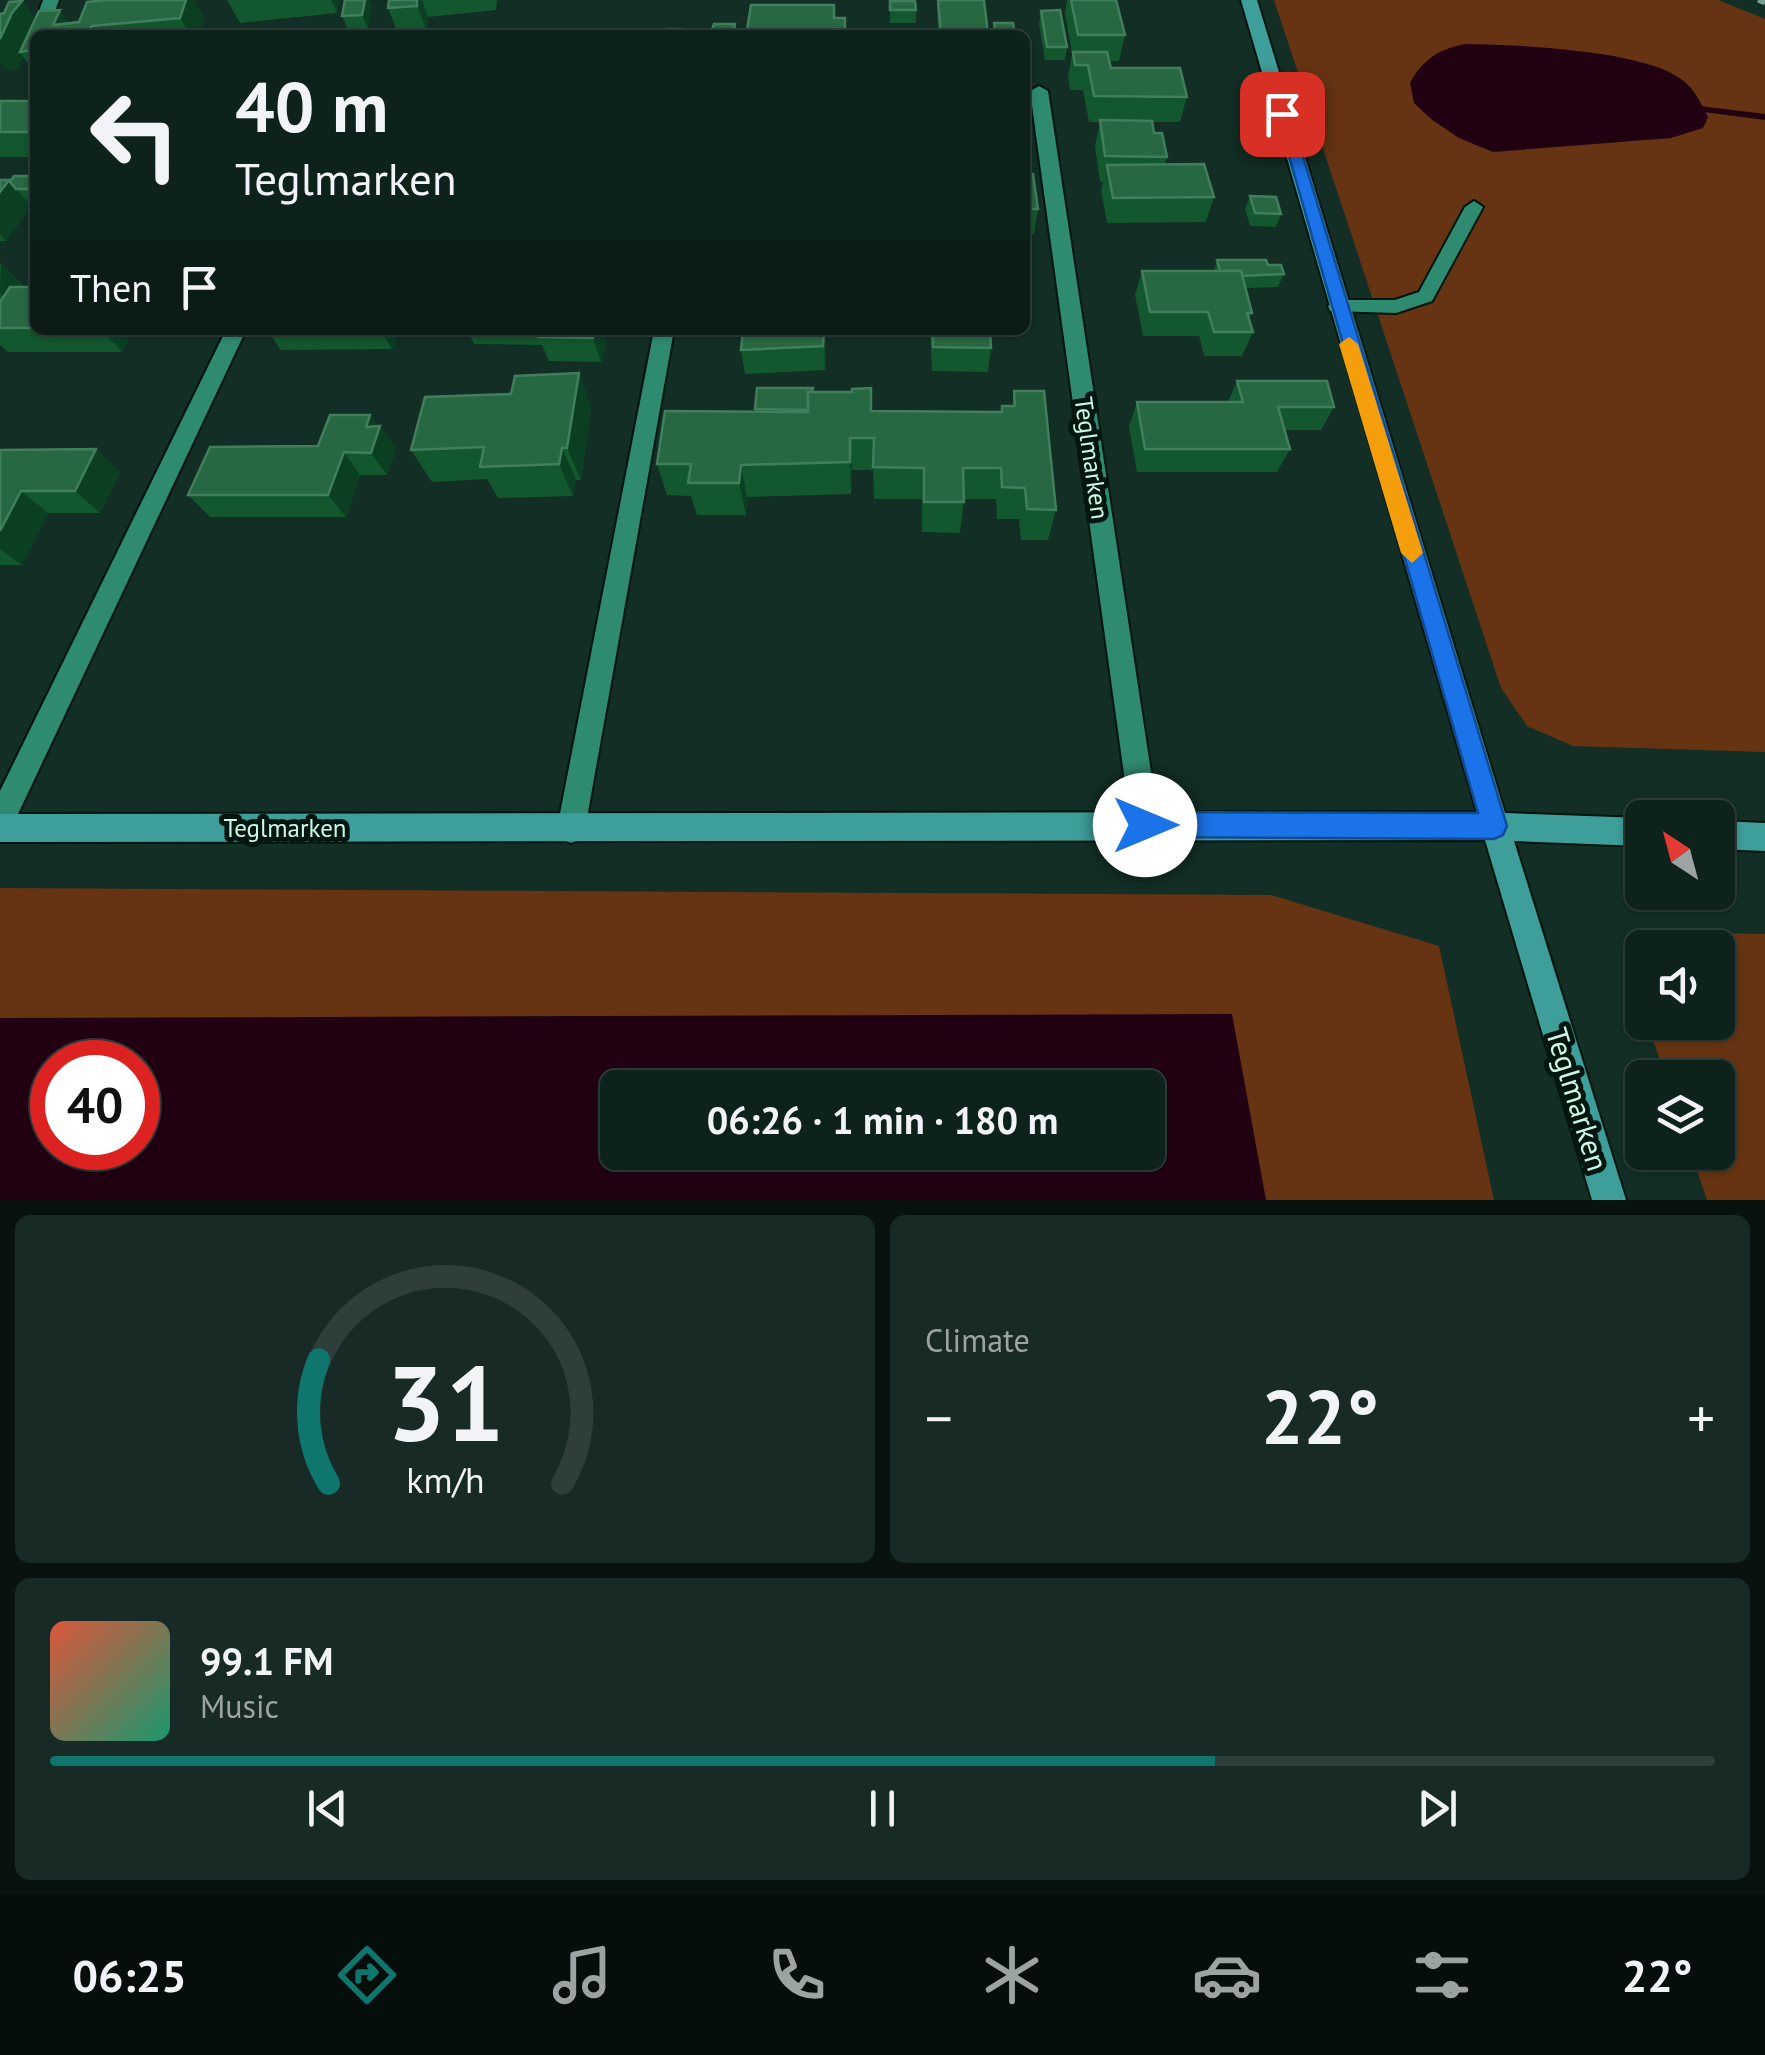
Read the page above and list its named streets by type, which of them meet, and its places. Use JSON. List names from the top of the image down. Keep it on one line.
{"streets":{"street":["Teglmarken"]},"north":"top left","page":{"turn":["40 m","Teglmarken"],"then":"Then","limit":"40","trip":"06:26 · 1 min · 180 m","tile":"Climate","heat":["−","22°","+"],"song":["99.1 FM","Music"],"tabs":["06:25","22°"],"gauge":["31","km/h"]}}
